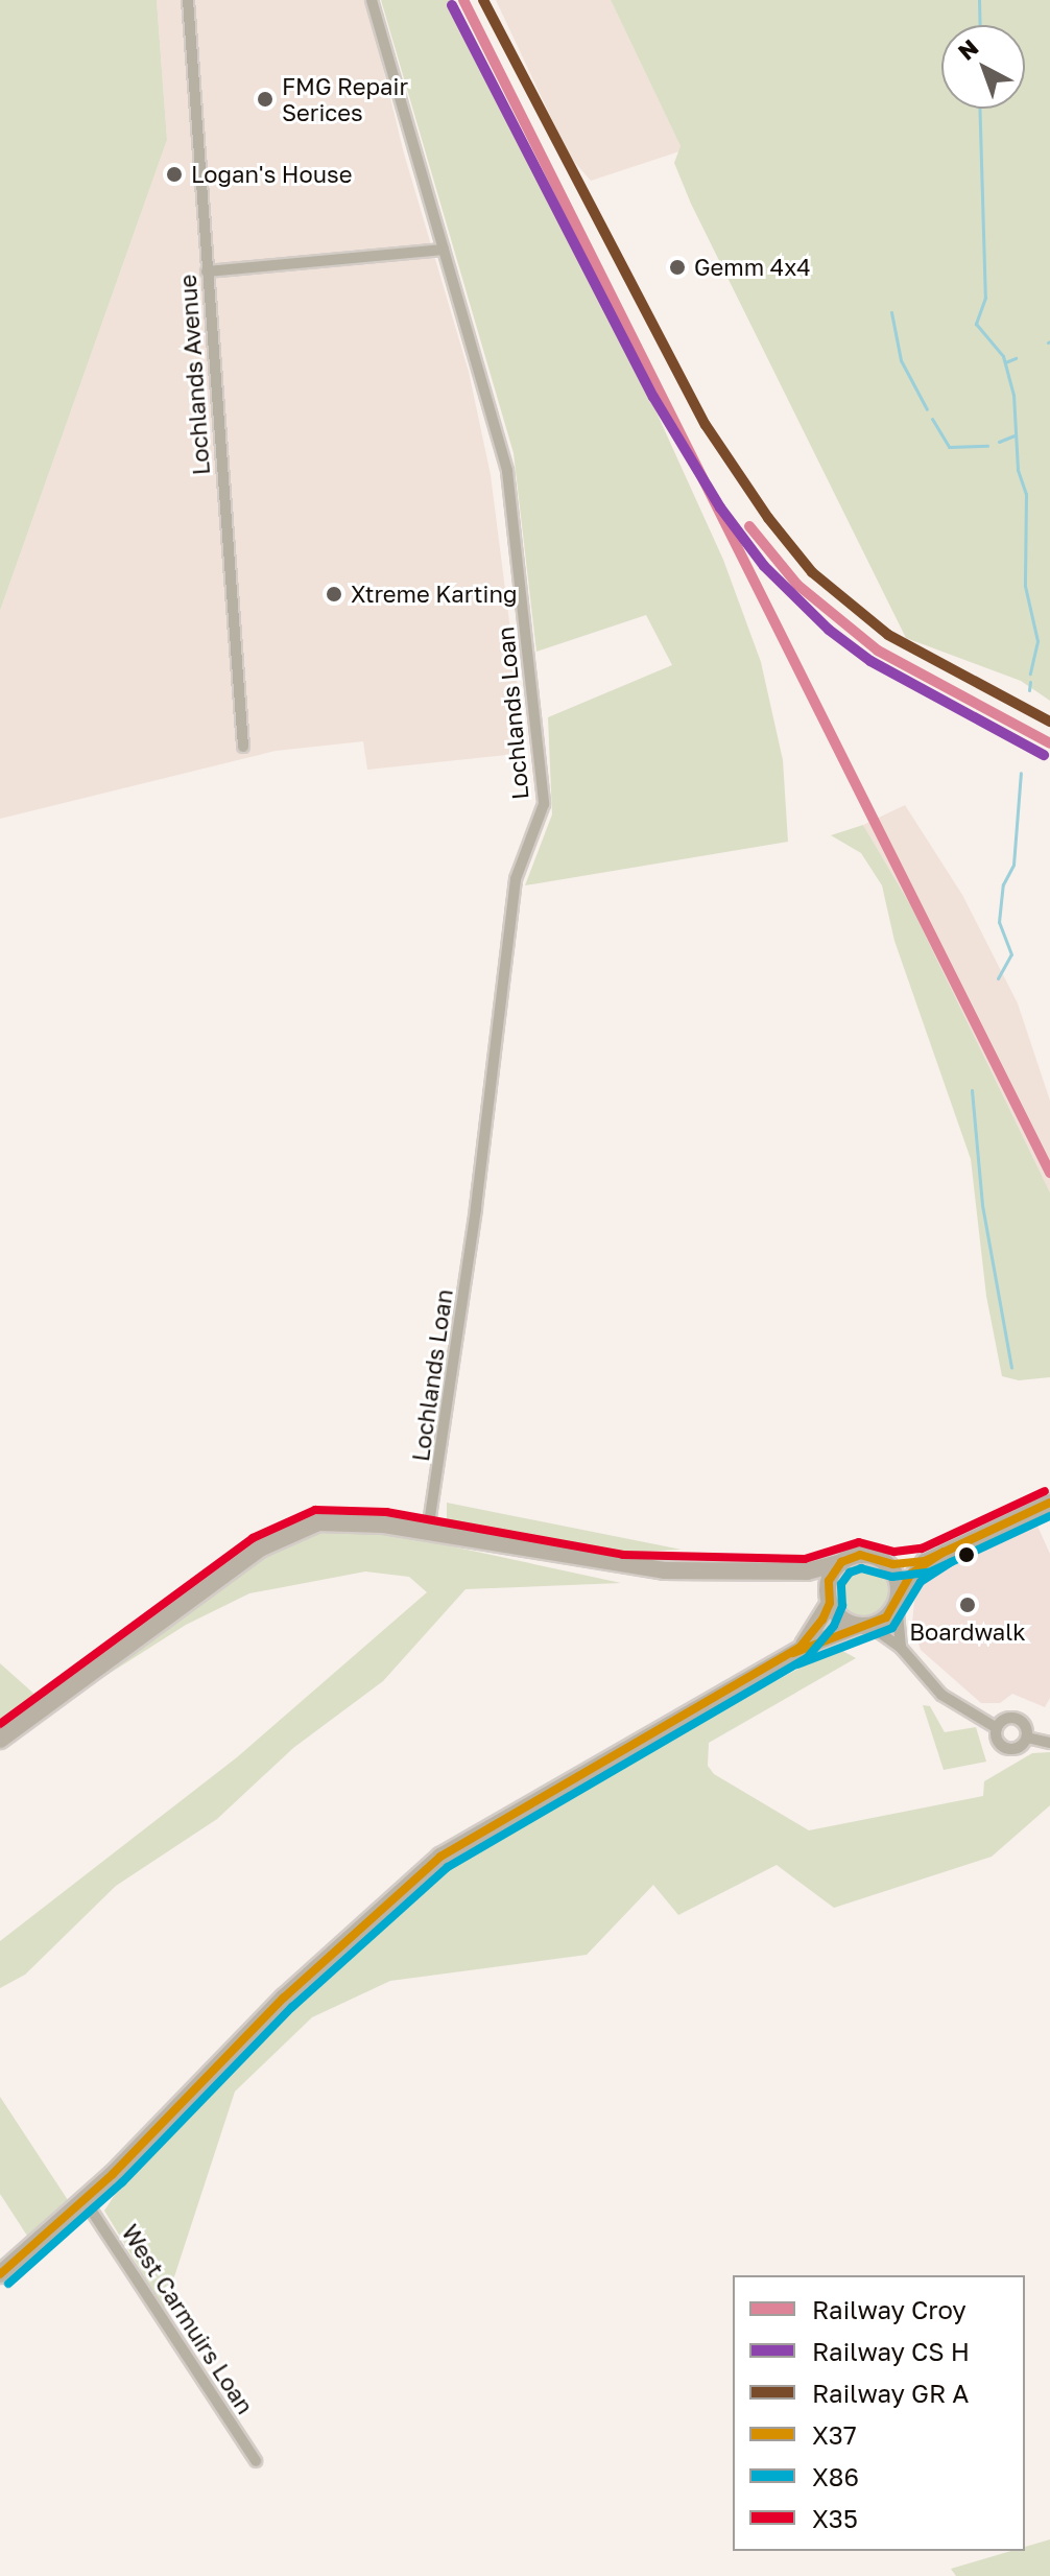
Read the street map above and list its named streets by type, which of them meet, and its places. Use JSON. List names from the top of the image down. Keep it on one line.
{"streets":{"street":["Lochlands Avenue","Lochlands Loan","West Carmuirs Loan"]},"places":["FMG Repair Serices","Logan's House","Gemm 4x4","Xtreme Karting","Boardwalk"],"lines":["rail line Croy","transit line X35","transit line X37","transit line X86"],"legend":["Railway Croy","Railway CS H","Railway GR A","X37","X86","X35"],"north":"top left"}
